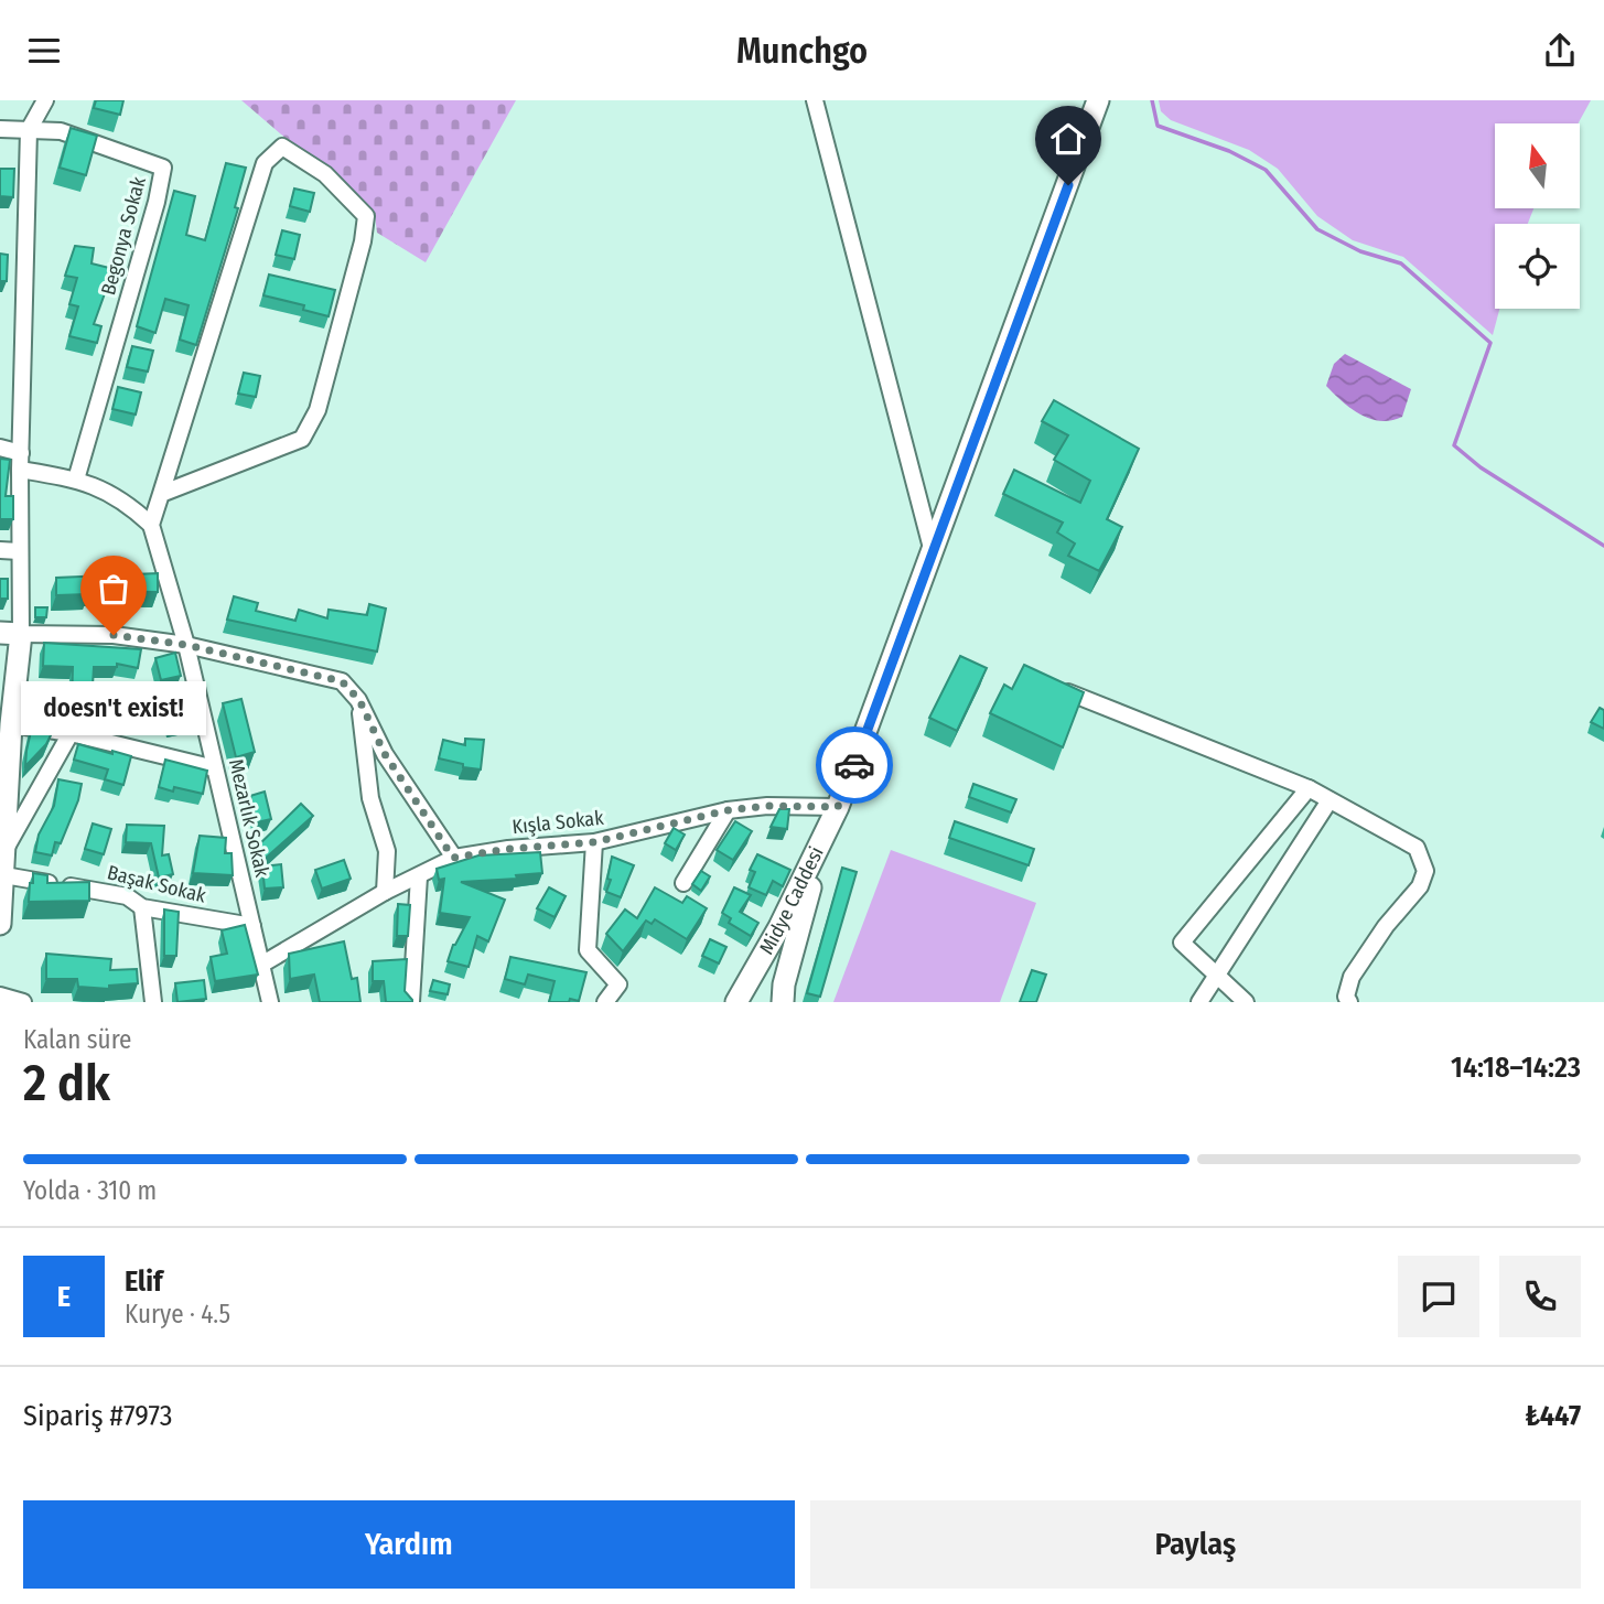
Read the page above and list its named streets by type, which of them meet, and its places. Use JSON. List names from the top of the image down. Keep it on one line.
{"streets":{"main road":["Midye Caddesi"],"street":["Begonya Sokak","Mezarlık Sokak","Kışla Sokak","Başak Sokak"]},"crossings":[["Mezarlık Sokak","Kışla Sokak"],["Mezarlık Sokak","Başak Sokak"],["Kışla Sokak","Midye Caddesi"]],"places":["doesn't exist!"],"north":"top","page":{"header":"Munchgo","bubble":"doesn't exist!","heading":["2 dk","Kalan süre","14:18–14:23"],"panel":["Elif","Kurye · 4.5","Sipariş #7973","₺447"],"bar":"Yolda · 310 m","round":"E","buttons":["Yardım","Paylaş"]}}
